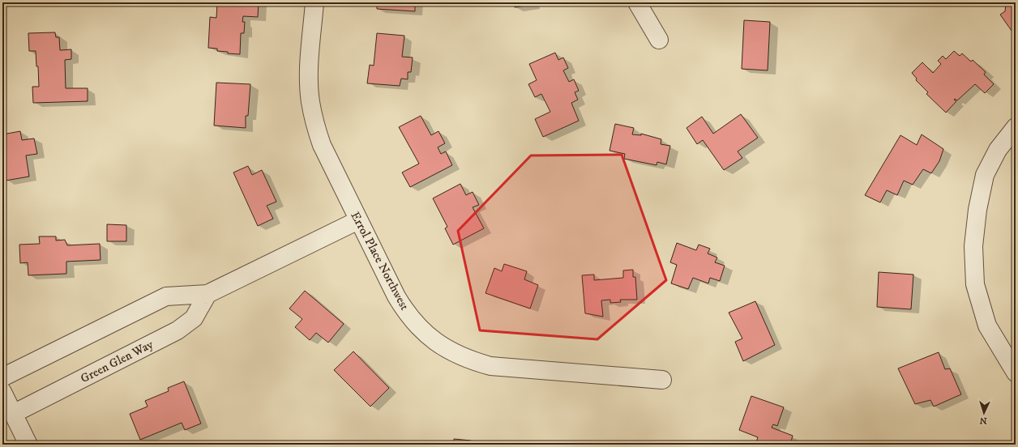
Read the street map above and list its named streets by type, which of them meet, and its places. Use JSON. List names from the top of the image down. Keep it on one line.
{"streets":{"street":["Errol Place Northwest","Green Glen Way"]},"north":"bottom"}
